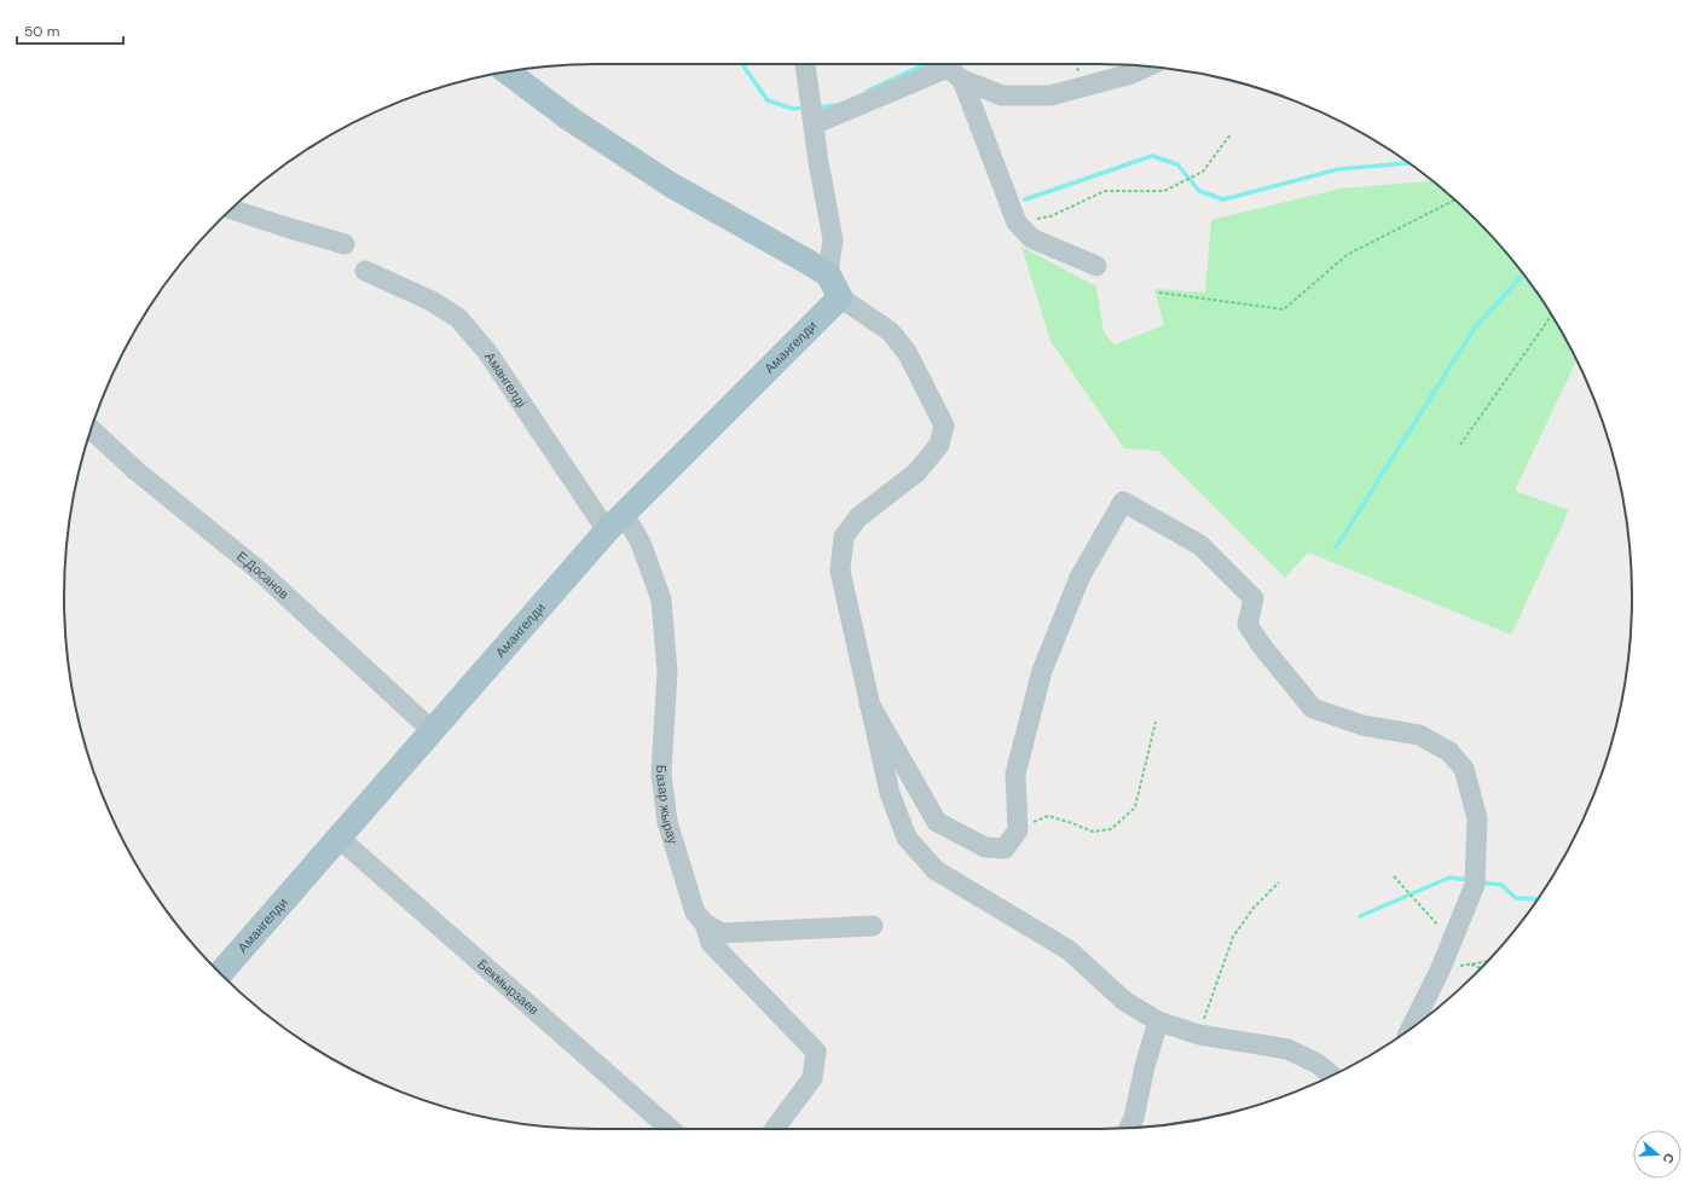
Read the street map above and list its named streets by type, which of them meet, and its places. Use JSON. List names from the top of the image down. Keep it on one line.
{"streets":{"main road":["Амангелди"],"street":["Амангелді","Е.Досанов","Базар жырау","Бекмырзаев"]},"crossings":[["Амангелди","Амангелді"],["Амангелди","Е.Досанов"],["Амангелди","Базар жырау"],["Амангелди","Бекмырзаев"],["Амангелді","Базар жырау"]],"scale_bar":"50 m","north":"right"}
